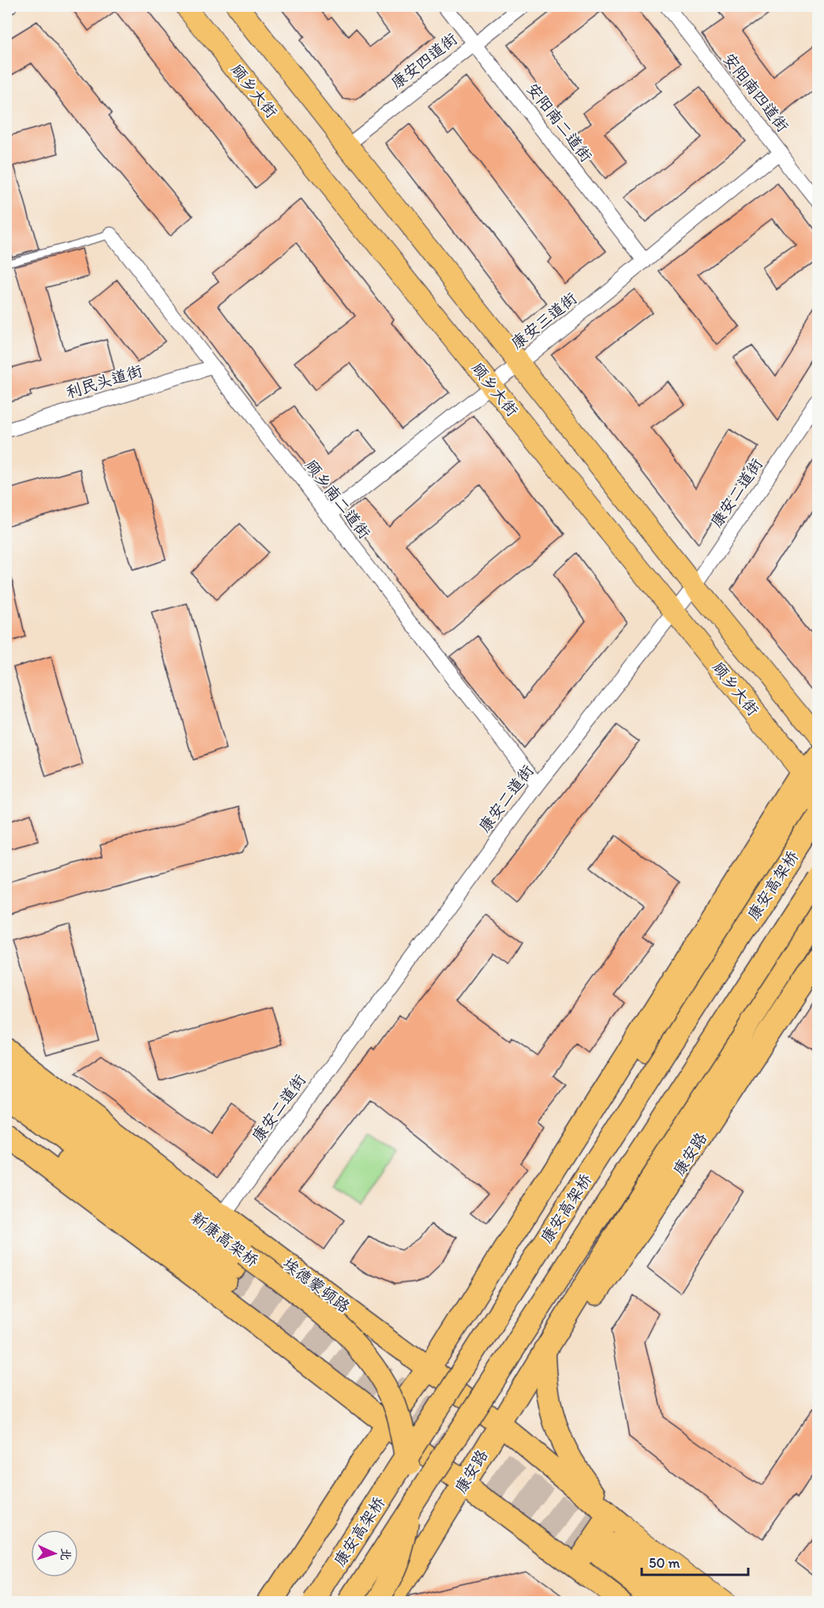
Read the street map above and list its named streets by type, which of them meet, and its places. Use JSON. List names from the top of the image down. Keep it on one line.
{"streets":{"highway":["康安高架桥","康安路","新康高架桥","埃德蒙顿路"],"main road":["顾乡大街"],"street":["康安四道街","安阳南四道街","安阳南二道街","康安三道街","利民头道街","康安二道街","顾乡南二道街"]},"crossings":[["康安四道街","安阳南二道街"],["顾乡大街","康安三道街"],["顾乡大街","康安二道街"],["安阳南四道街","康安三道街"],["安阳南二道街","康安三道街"],["康安三道街","顾乡南二道街"],["利民头道街","顾乡南二道街"],["康安二道街","顾乡南二道街"],["康安二道街","埃德蒙顿路"],["康安路","埃德蒙顿路"]],"scale_bar":"50 m","north":"right"}
